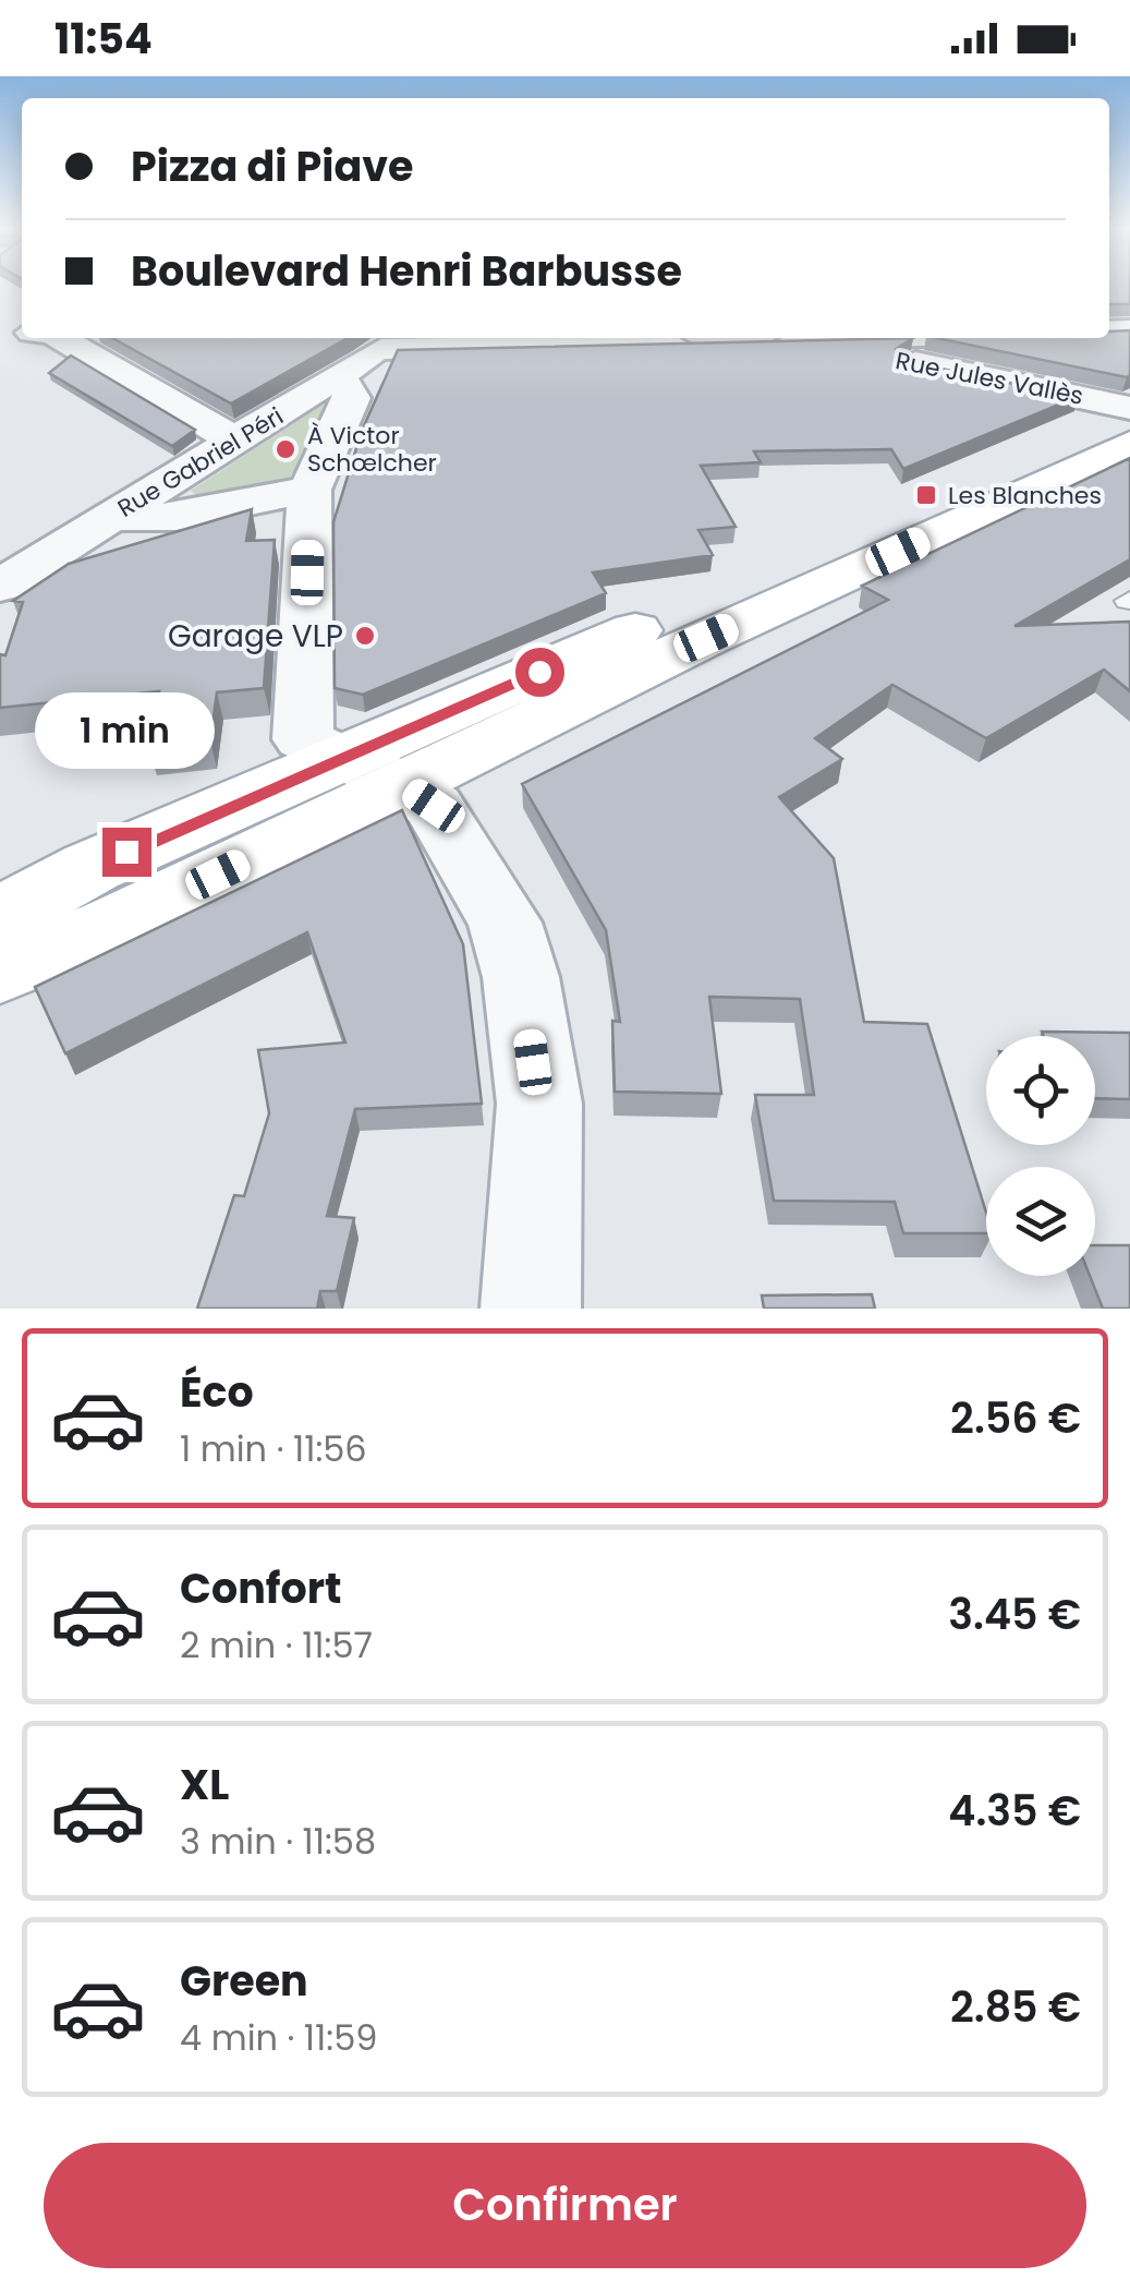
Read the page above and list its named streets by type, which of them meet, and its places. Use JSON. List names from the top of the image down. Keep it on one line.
{"streets":{"street":["Rue Jules Vallès","Rue Gabriel Péri"]},"places":{"other":["À Victor Schœlcher","Garage VLP"],"transit":["Les Blanches"]},"page":{"status":"11:54","banner":["Pizza di Piave","Boulevard Henri Barbusse"],"bubble":"1 min","list":[{"name":"Éco","note":"1 min · 11:56","value":"2.56 €"},{"name":"Confort","note":"2 min · 11:57","value":"3.45 €"},{"name":"XL","note":"3 min · 11:58","value":"4.35 €"},{"name":"Green","note":"4 min · 11:59","value":"2.85 €"}],"buttons":"Confirmer"}}
